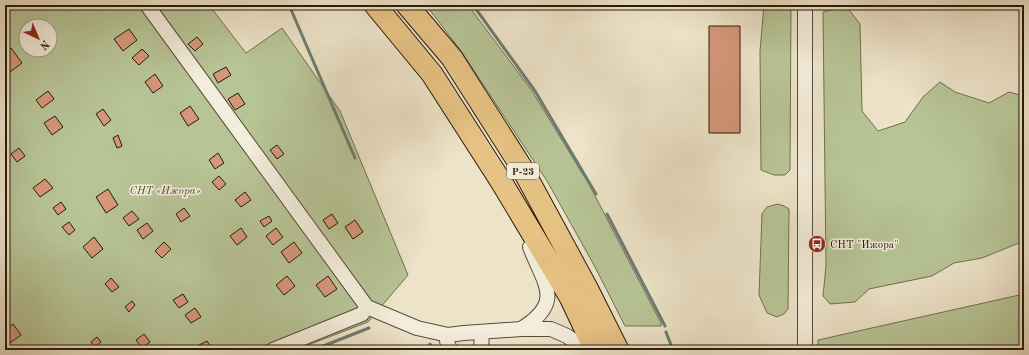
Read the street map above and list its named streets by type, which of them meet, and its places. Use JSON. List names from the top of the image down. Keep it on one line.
{"streets":{"highway":["Р-23"]},"parks":["СНТ «Ижора»"],"places":{"bus stop":["СНТ \"Ижора\""]},"north":"bottom right"}
